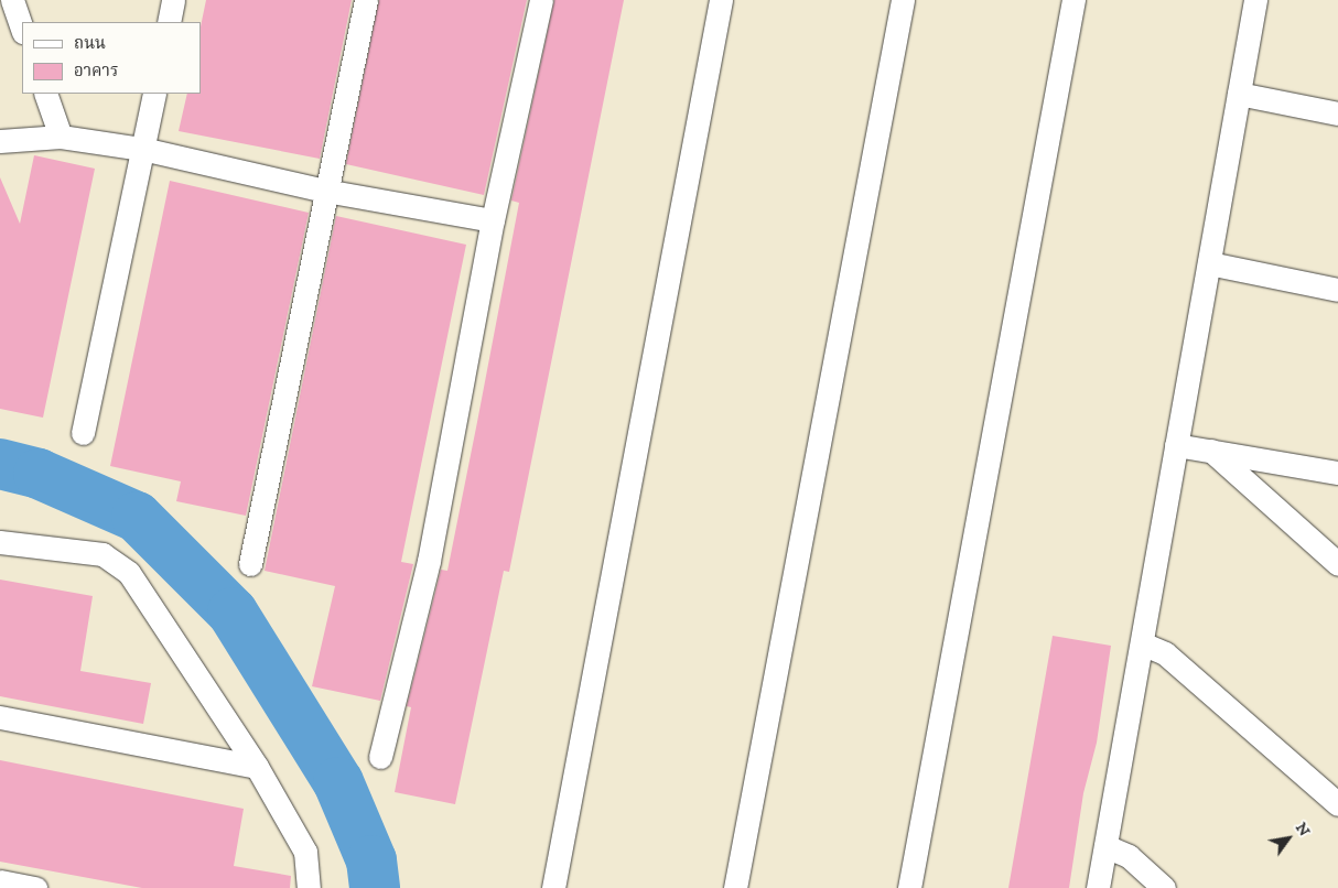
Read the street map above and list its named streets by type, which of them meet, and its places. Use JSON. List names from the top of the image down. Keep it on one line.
{"legend":["ถนน","อาคาร"],"north":"top right"}
